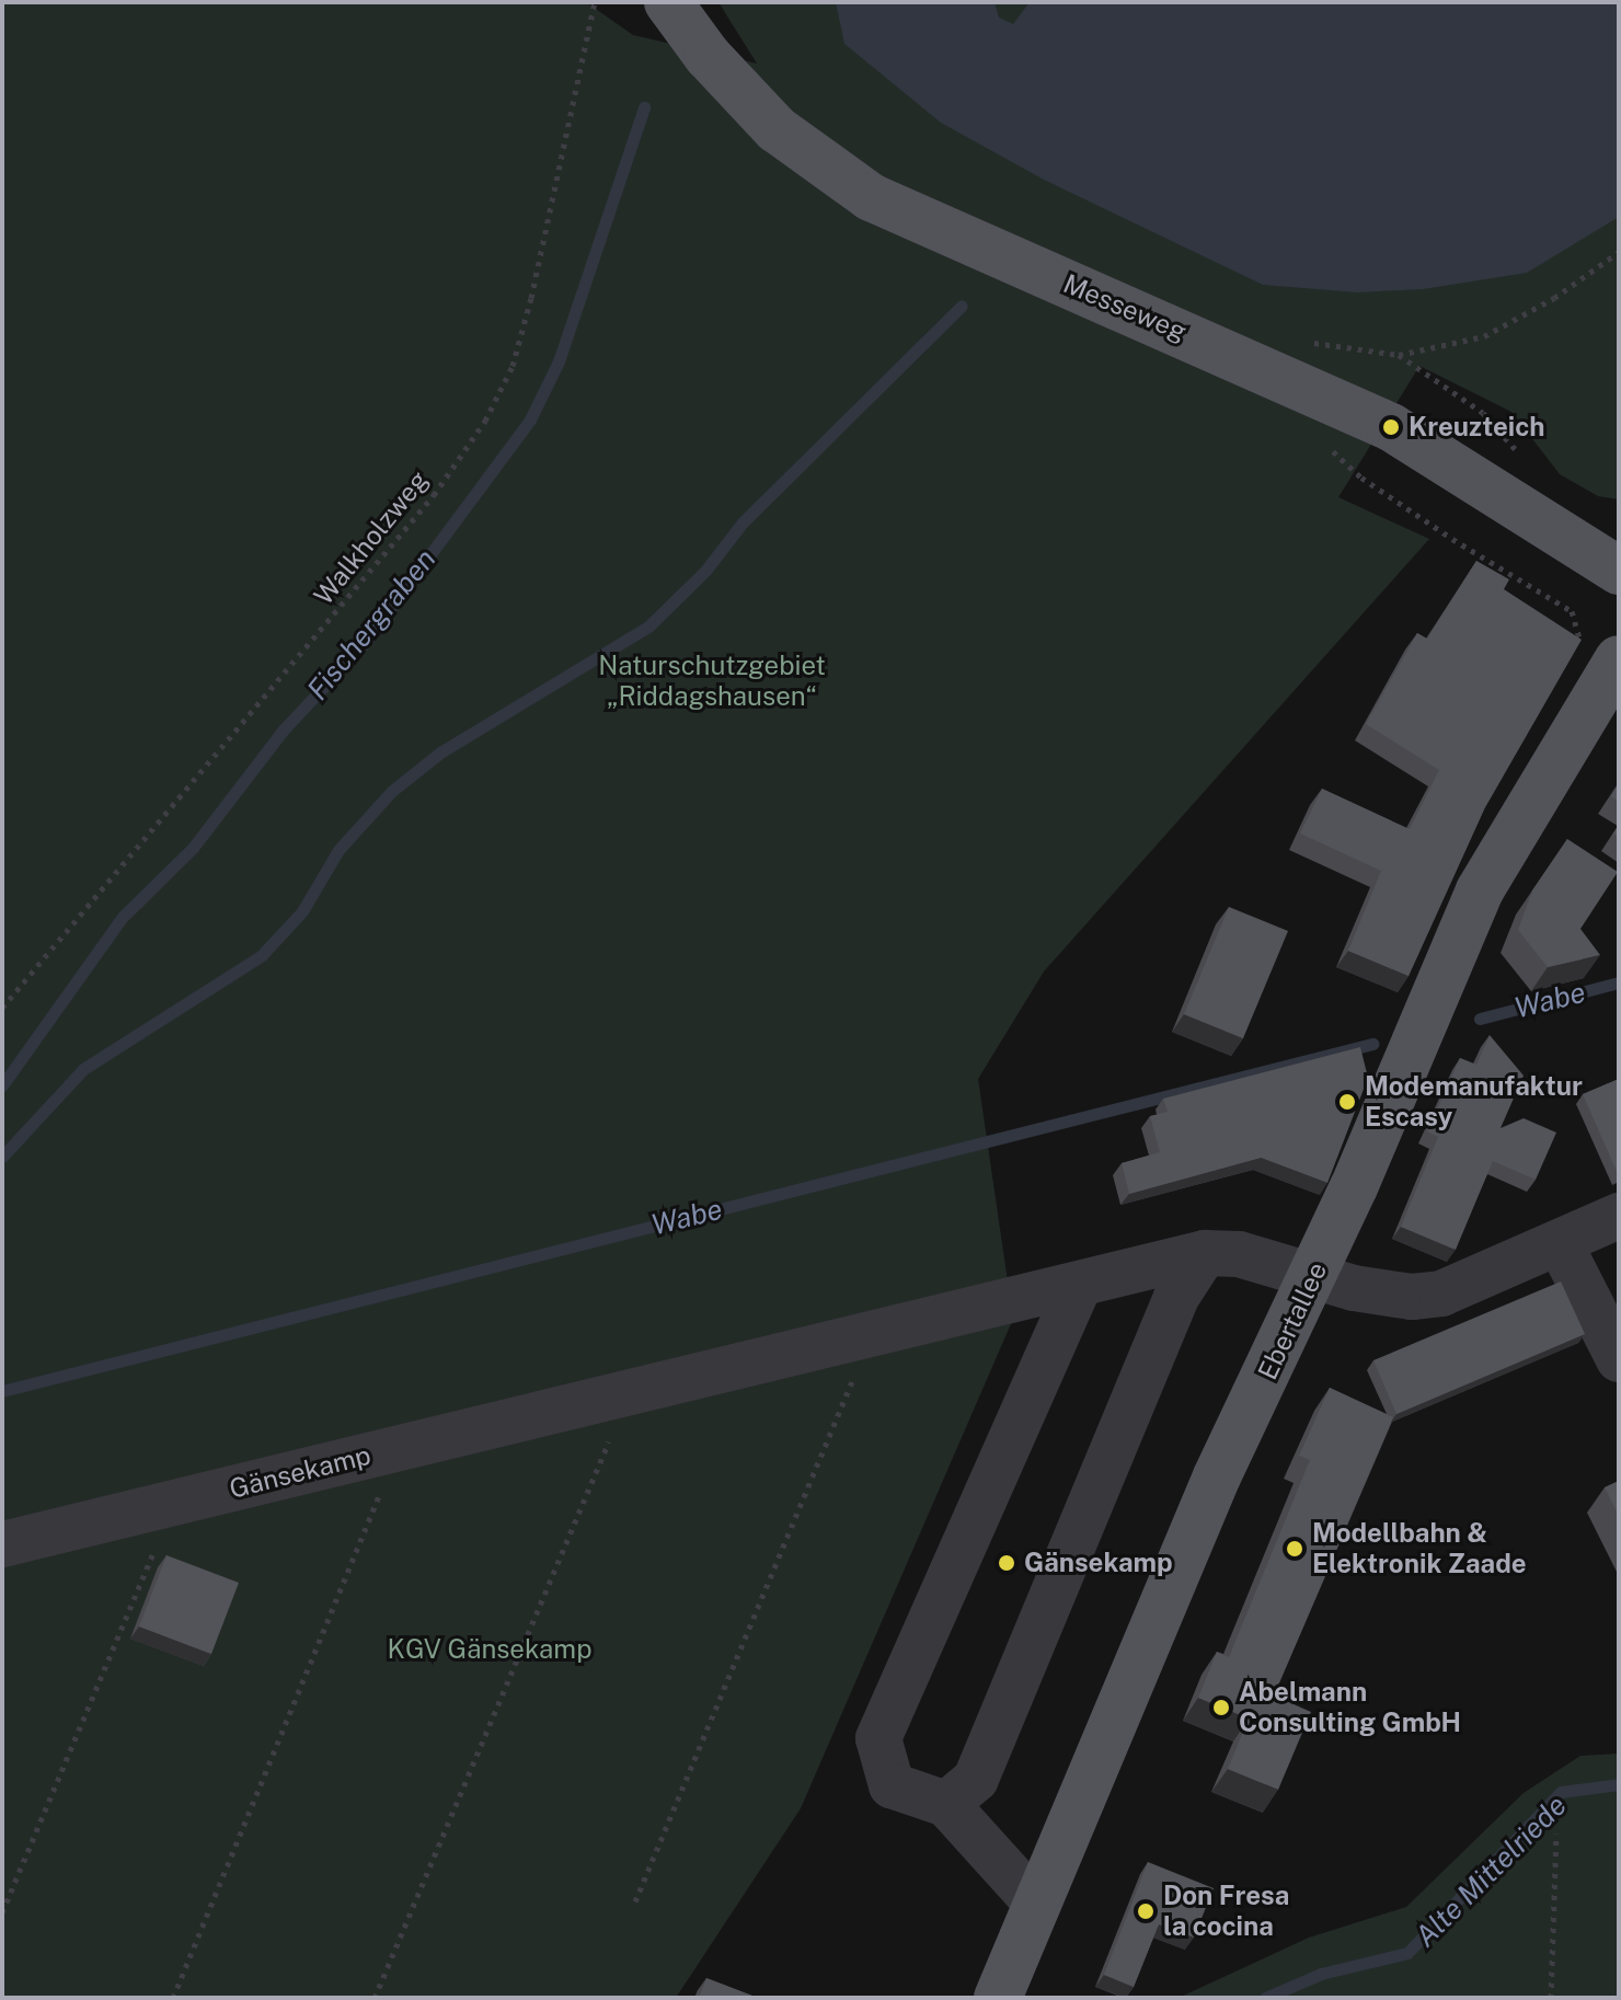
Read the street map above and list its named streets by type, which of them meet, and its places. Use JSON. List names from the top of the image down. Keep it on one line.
{"streets":{"main road":["Messeweg","Ebertallee"],"street":["Gänsekamp"],"path":["Walkholzweg"]},"crossings":[["Ebertallee","Gänsekamp"]],"water":["Fischergraben","Wabe","Alte Mittelriede"],"parks":["Naturschutzgebiet „Riddagshausen“","KGV Gänsekamp"],"places":["Kreuzteich","Modemanufaktur Escasy","Modellbahn & Elektronik Zaade","Gänsekamp","Abelmann Consulting GmbH","Don Fresa la cocina"]}
